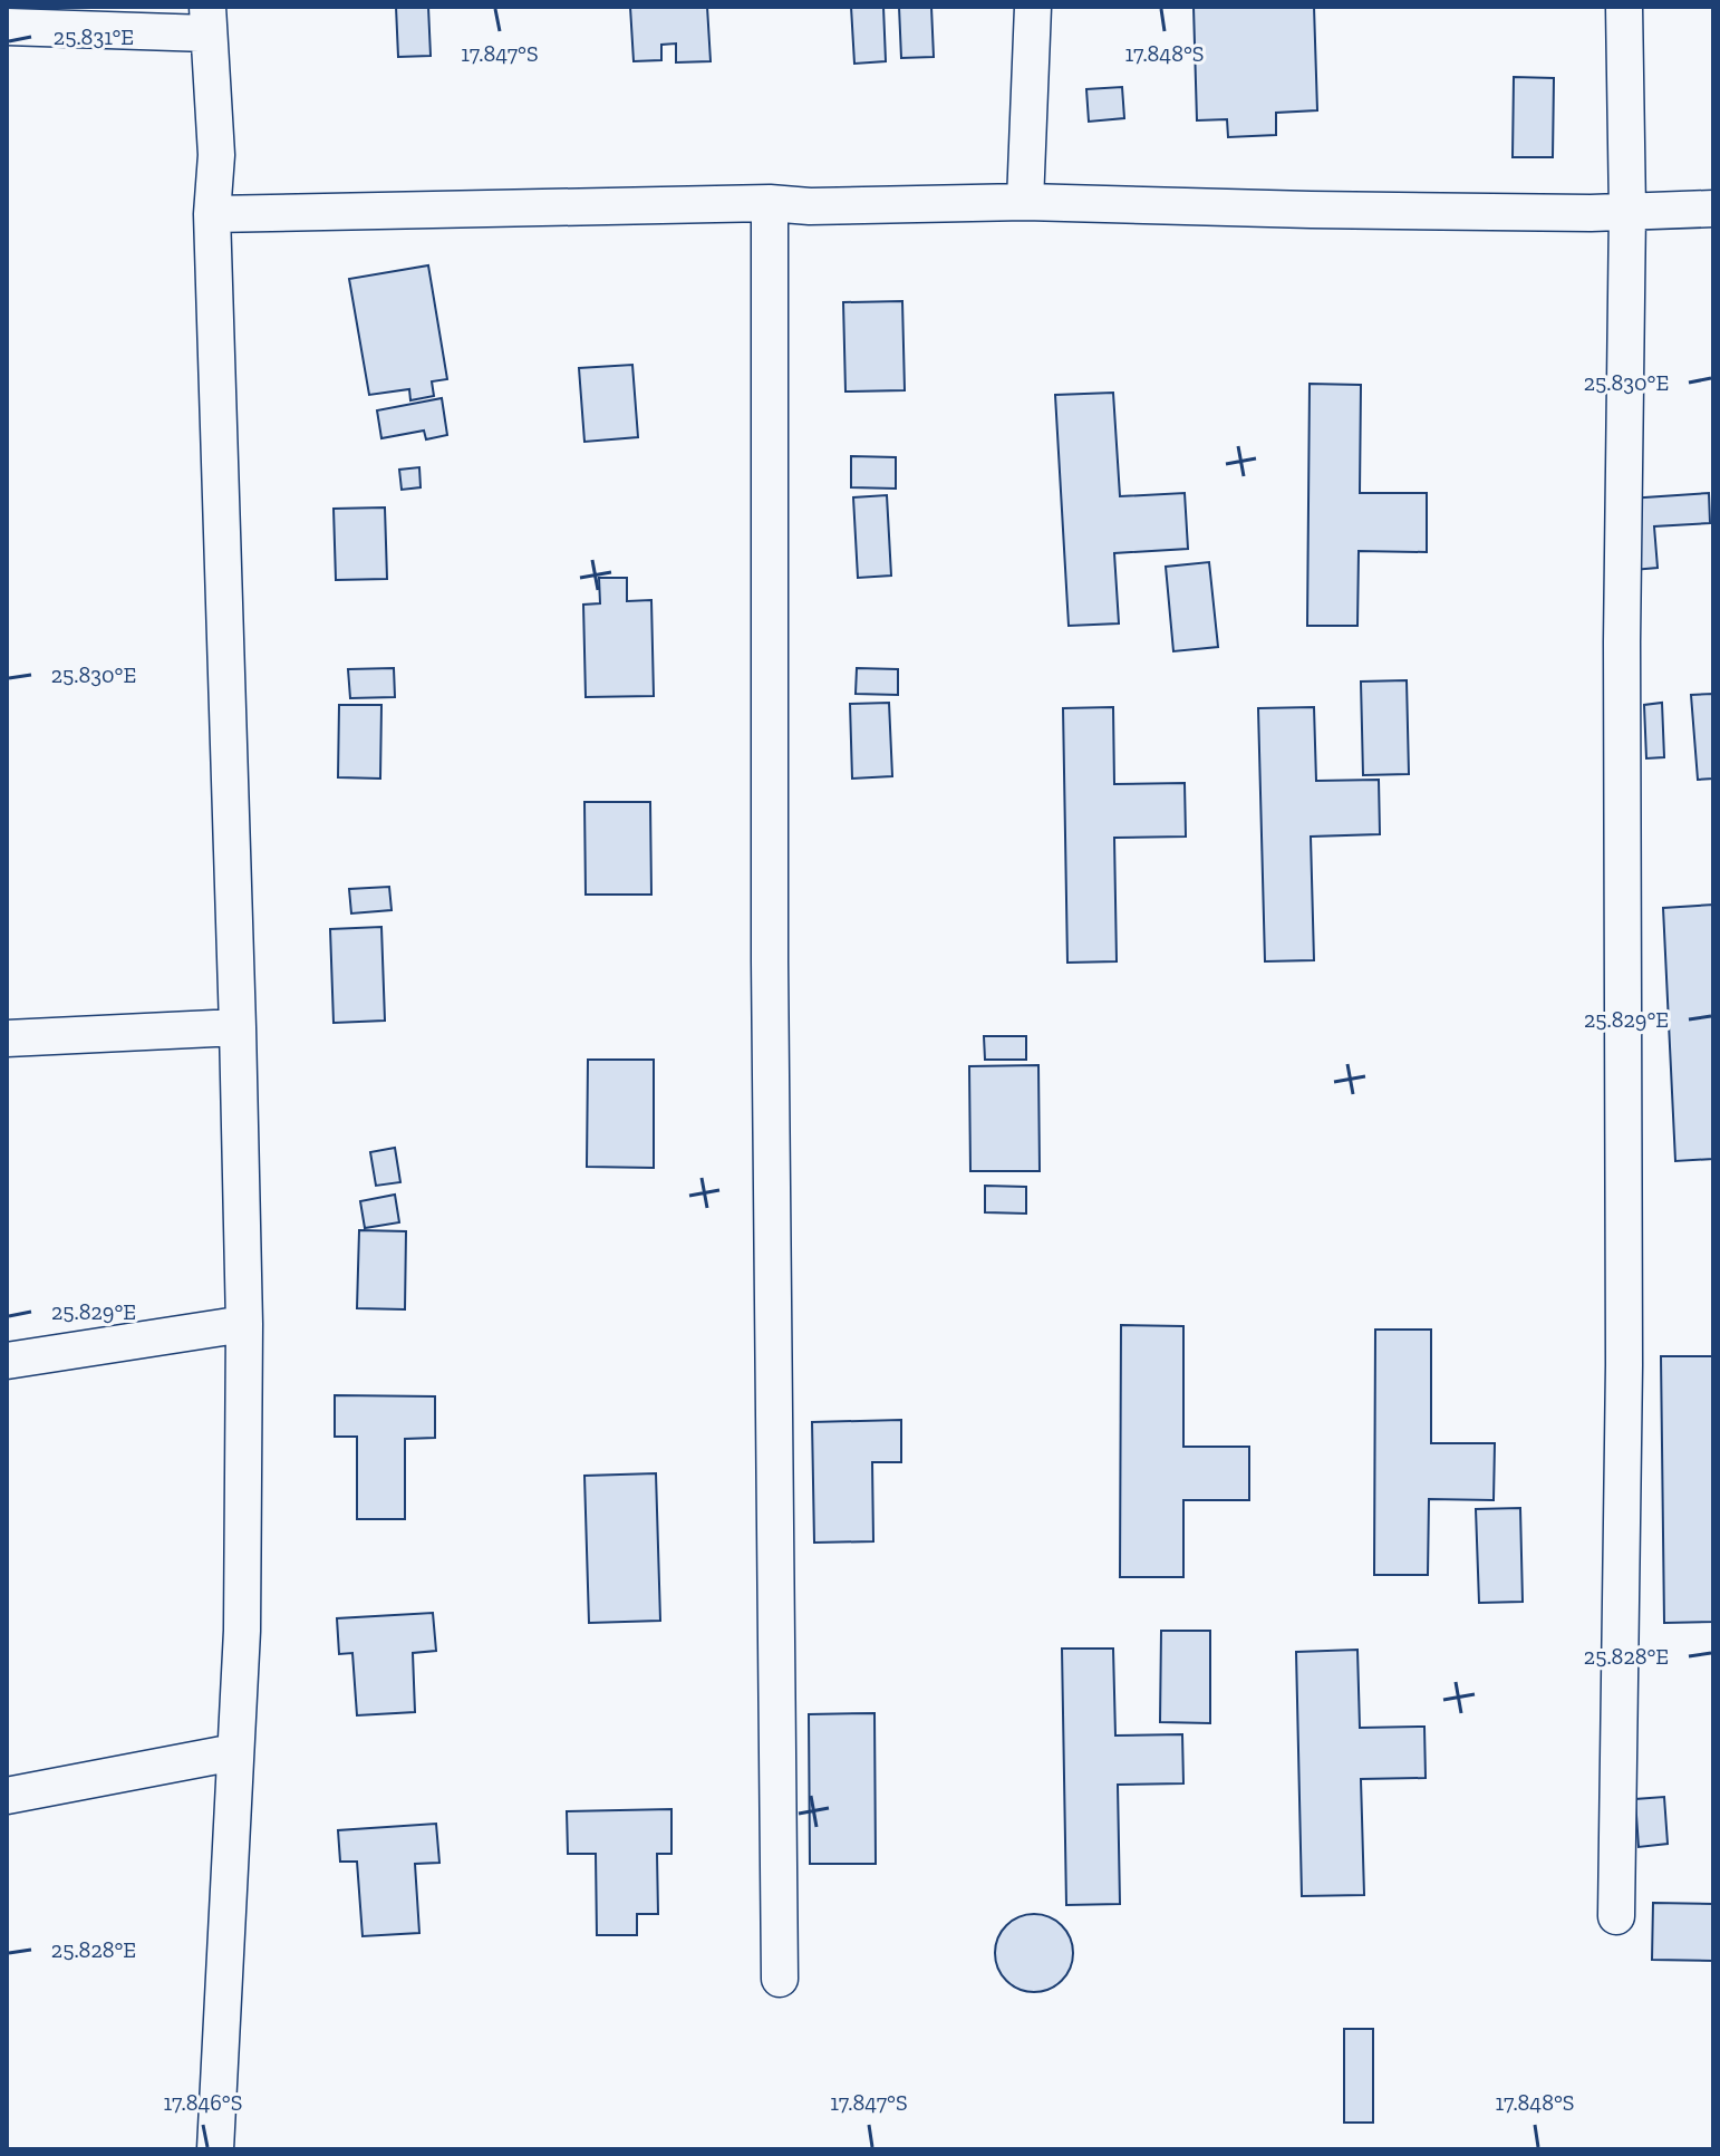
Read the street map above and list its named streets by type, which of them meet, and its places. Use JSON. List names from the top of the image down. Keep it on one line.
{"coordinates":["25.831°E","17.847°S","17.848°S","25.830°E","25.829°E","25.828°E","17.846°S"]}
